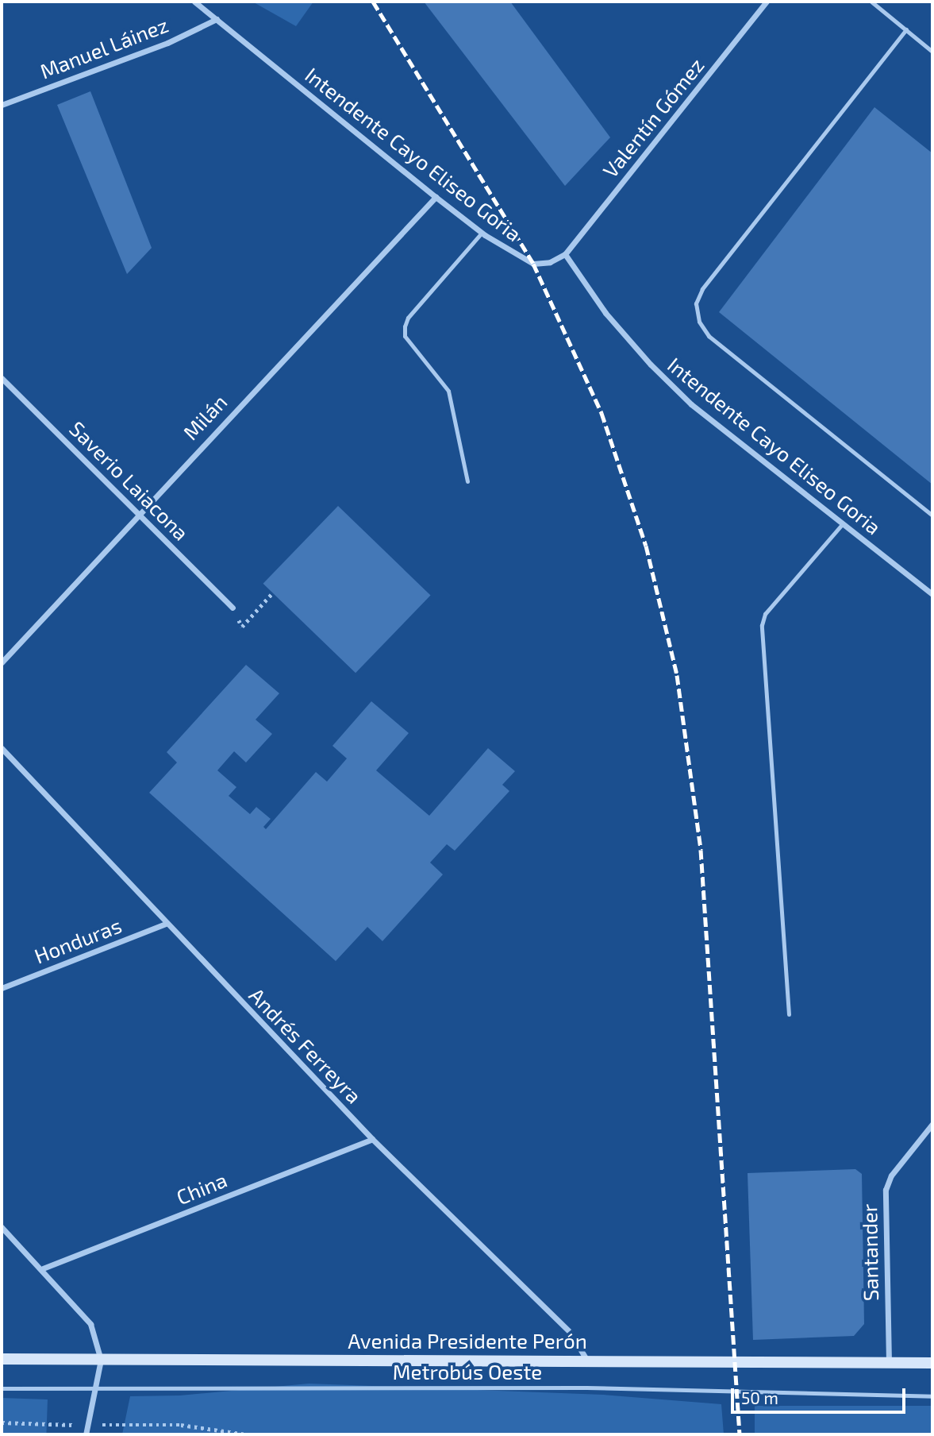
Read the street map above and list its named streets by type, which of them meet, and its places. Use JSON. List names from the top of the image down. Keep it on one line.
{"streets":{"main road":["Avenida Presidente Perón"],"street":["Manuel Láinez","Valentín Gómez","Intendente Cayo Eliseo Goria","Milán","Saverio Laiacona","Honduras","Andrés Ferreyra","China","Santander"],"lane":["Metrobús Oeste"]},"crossings":[["Manuel Láinez","Intendente Cayo Eliseo Goria"],["Valentín Gómez","Intendente Cayo Eliseo Goria"],["Intendente Cayo Eliseo Goria","Milán"],["Milán","Saverio Laiacona"],["Honduras","Andrés Ferreyra"],["Andrés Ferreyra","China"],["Andrés Ferreyra","Avenida Presidente Perón"],["Santander","Avenida Presidente Perón"]],"scale_bar":"50 m"}
